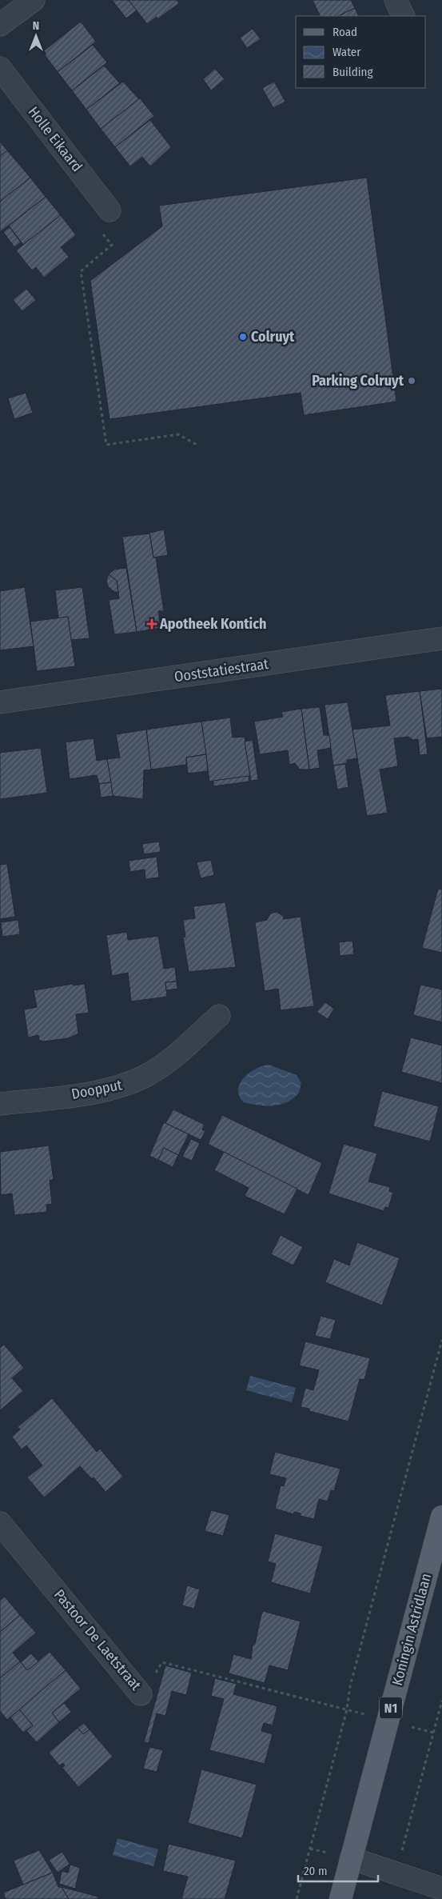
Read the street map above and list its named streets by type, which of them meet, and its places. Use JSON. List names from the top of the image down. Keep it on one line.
{"streets":{"main road":["Koningin Astridlaan","N1"],"street":["Holle Eikaard","Ooststatiestraat","Doopput","Pastoor De Laetstraat"]},"places":{"other":["Colruyt","Parking Colruyt"],"health":["Apotheek Kontich"]},"legend":["Road","Water","Building"],"scale_bar":"20 m","north":"top"}
